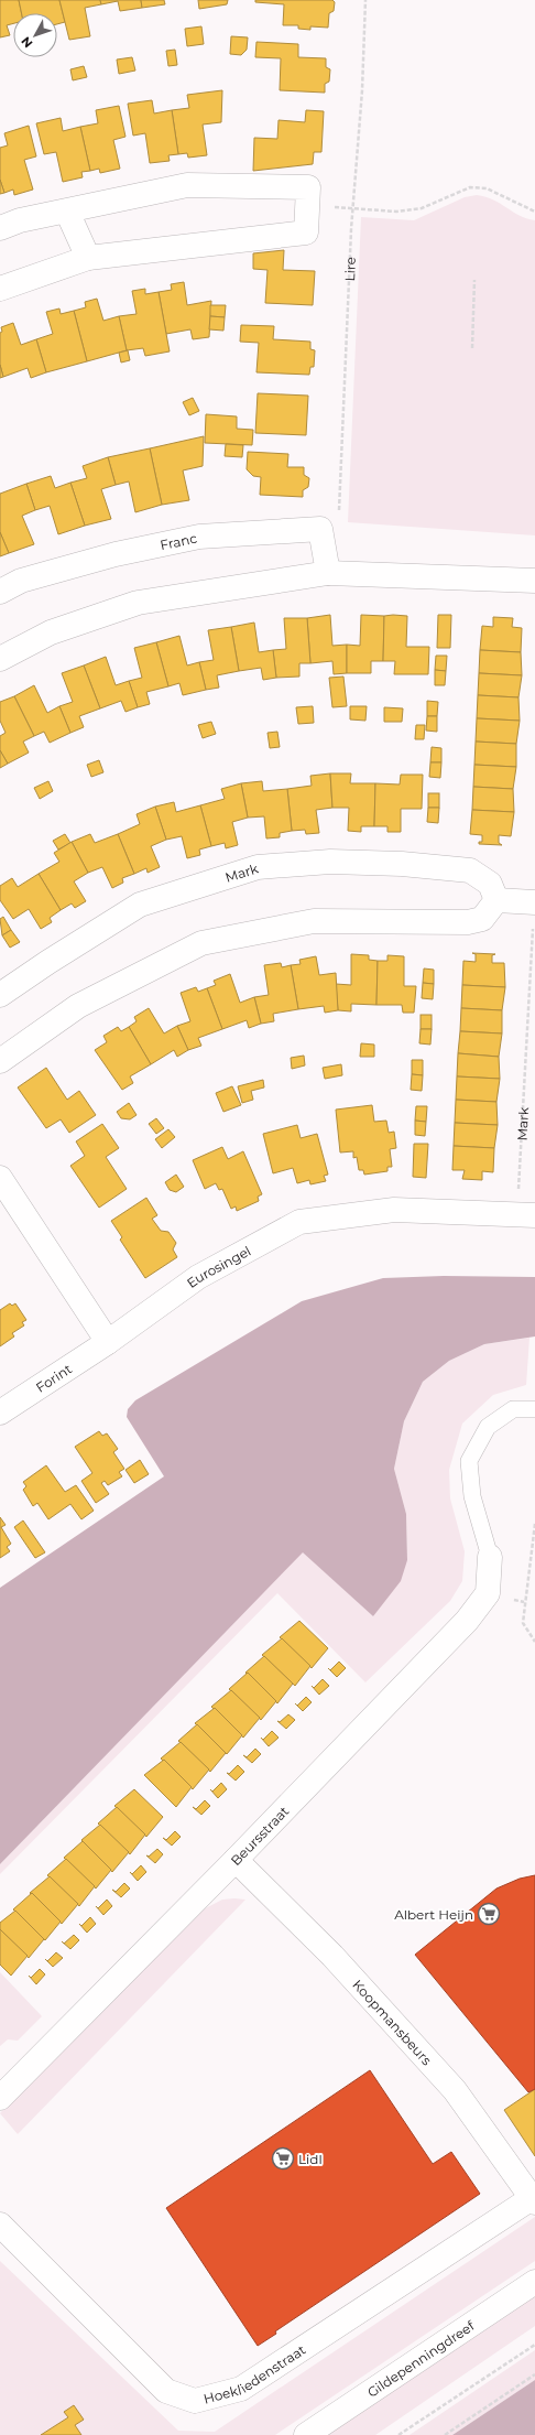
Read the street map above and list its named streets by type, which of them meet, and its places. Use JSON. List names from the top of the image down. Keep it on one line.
{"streets":{"street":["Franc","Mark","Eurosingel","Forint","Beursstraat","Koopmansbeurs","Gildepenningdreef","Hoekliedenstraat"],"path":["Lire"]},"crossings":[["Lire","Franc"],["Mark","Eurosingel"],["Eurosingel","Forint"],["Beursstraat","Koopmansbeurs"],["Koopmansbeurs","Hoekliedenstraat"]],"places":{"supermarket":["Albert Heijn","Lidl"]},"north":"bottom left"}
